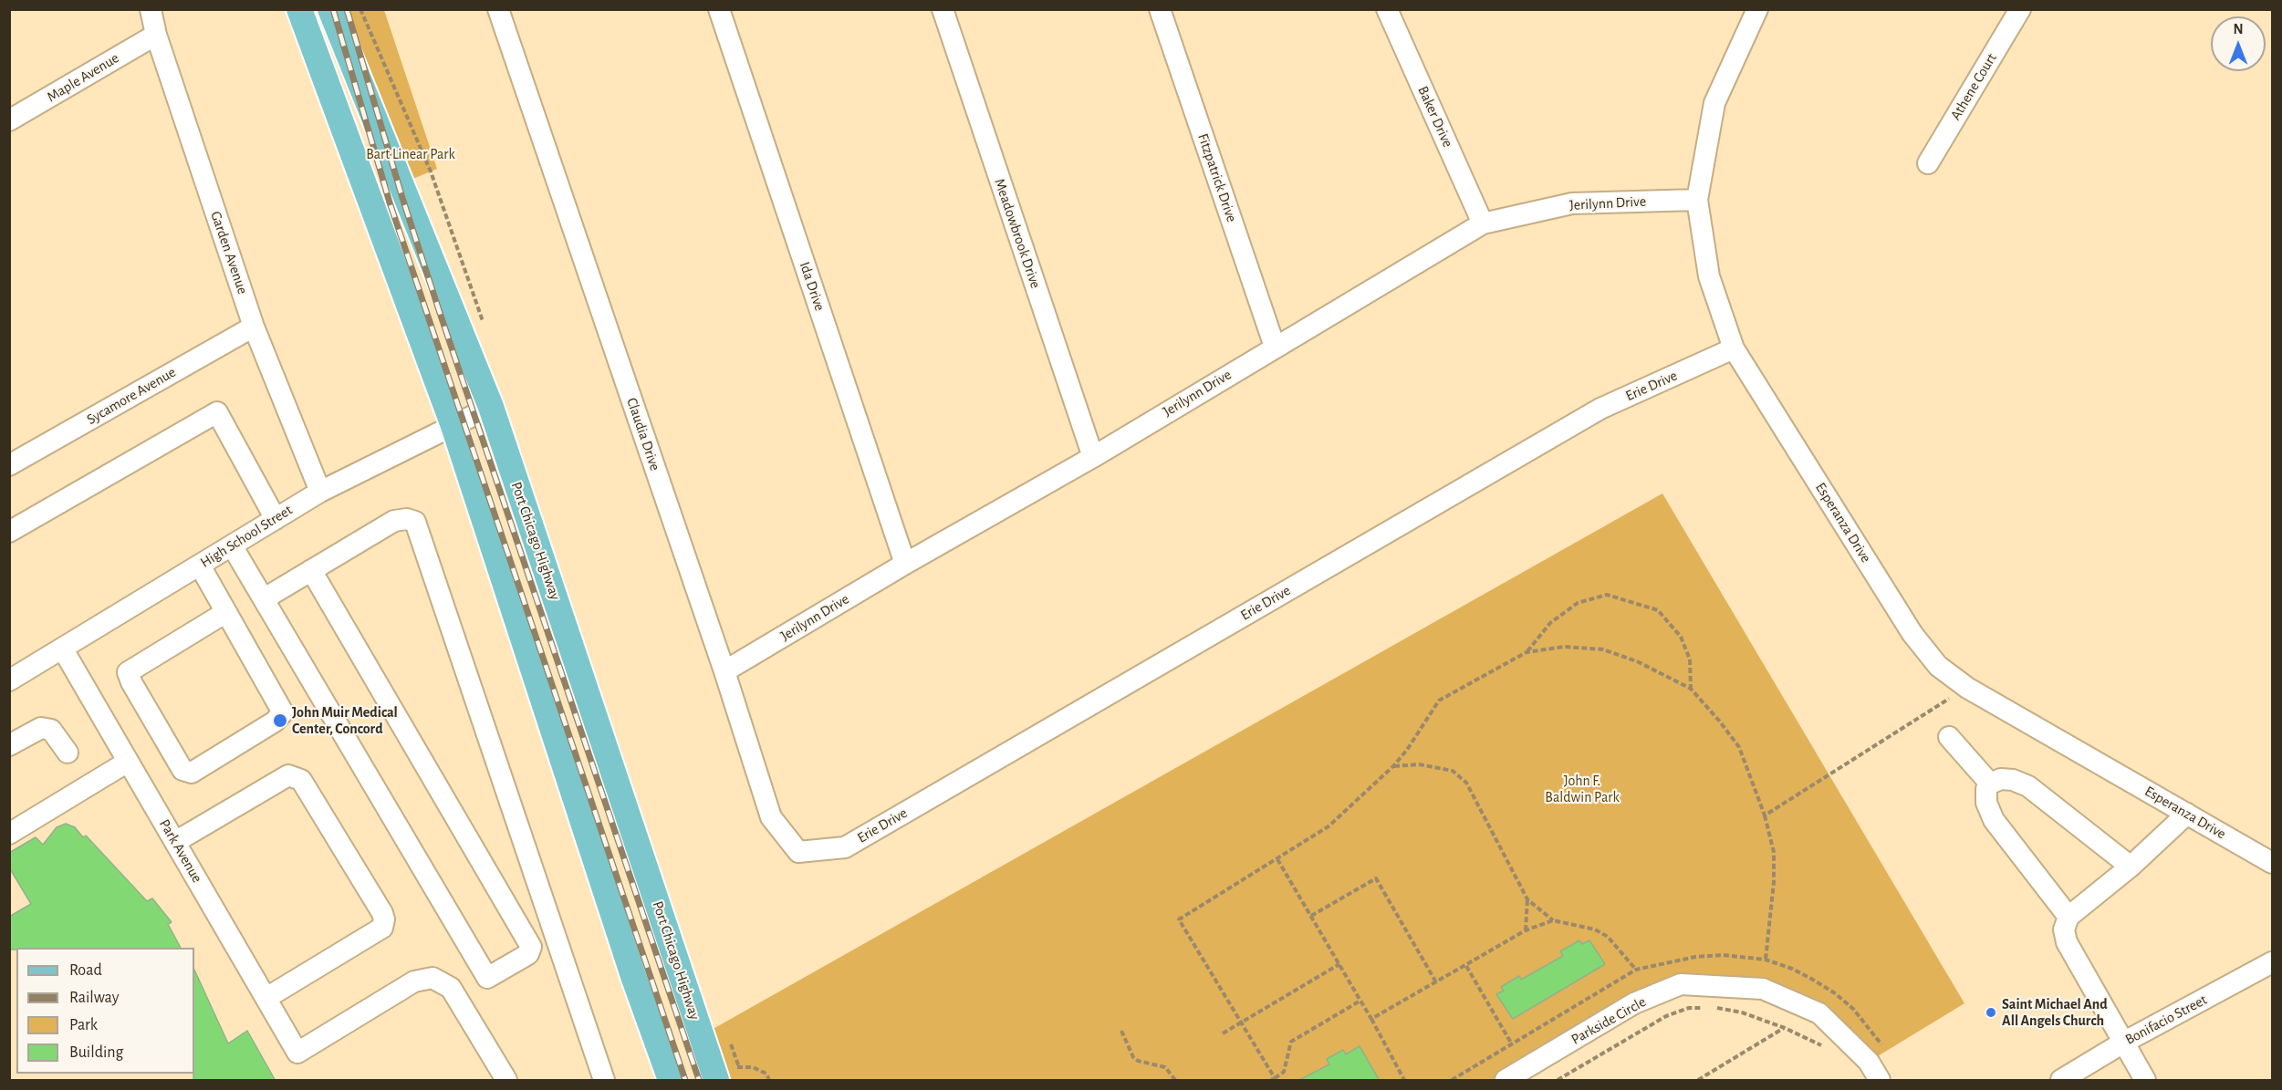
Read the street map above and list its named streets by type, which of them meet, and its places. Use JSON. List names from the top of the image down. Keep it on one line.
{"streets":{"main road":["Port Chicago Highway"],"street":["Maple Avenue","Athene Court","Baker Drive","Fitzpatrick Drive","Jerilynn Drive","Meadowbrook Drive","Garden Avenue","Ida Drive","Erie Drive","Sycamore Avenue","Claudia Drive","Esperanza Drive","High School Street","Park Avenue","Bonifacio Street","Parkside Circle"]},"crossings":[["Maple Avenue","Garden Avenue"],["Baker Drive","Jerilynn Drive"],["Fitzpatrick Drive","Jerilynn Drive"],["Jerilynn Drive","Meadowbrook Drive"],["Jerilynn Drive","Ida Drive"],["Jerilynn Drive","Claudia Drive"],["Jerilynn Drive","Esperanza Drive"],["Garden Avenue","Sycamore Avenue"],["Garden Avenue","High School Street"],["Erie Drive","Claudia Drive"],["Erie Drive","Esperanza Drive"],["High School Street","Port Chicago Highway"],["High School Street","Park Avenue"]],"parks":["Bart Linear Park","John F. Baldwin Park"],"places":["John Muir Medical Center, Concord","Saint Michael And All Angels Church"],"legend":["Road","Railway","Park","Building"],"north":"top"}
